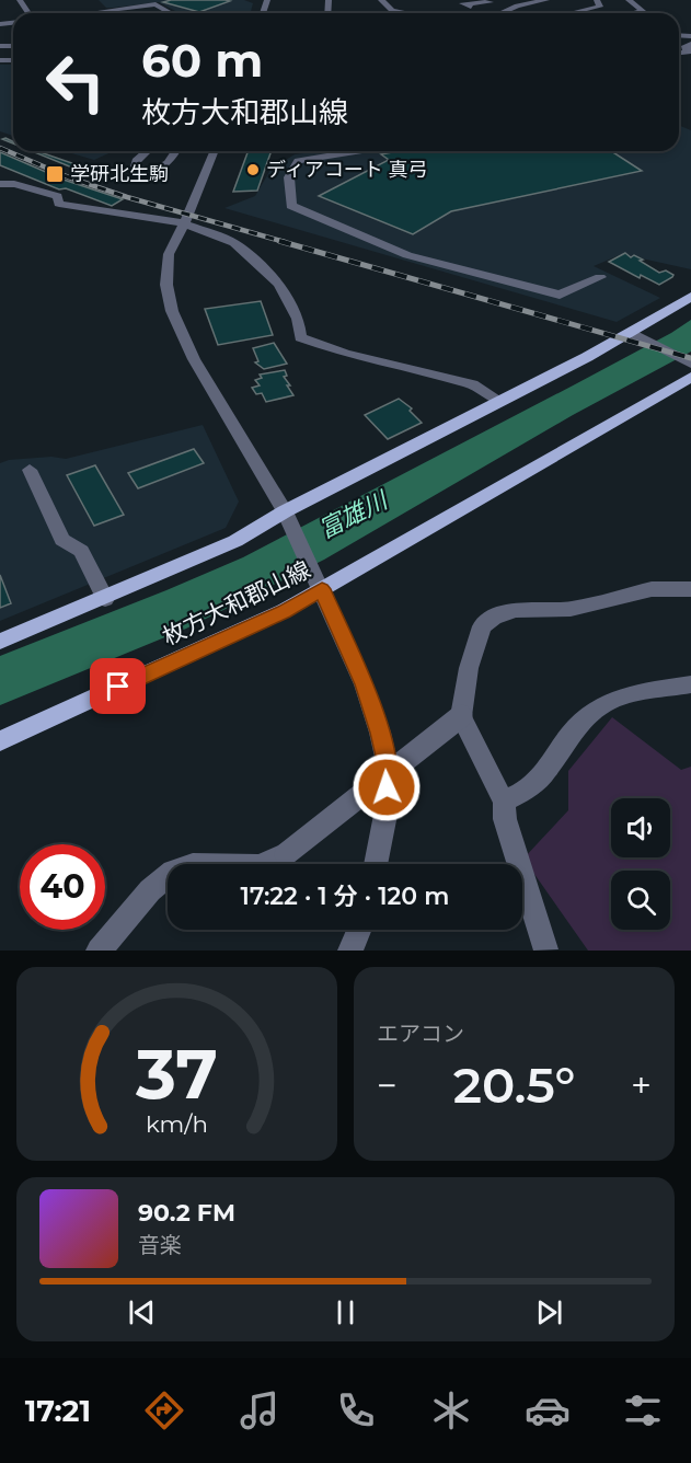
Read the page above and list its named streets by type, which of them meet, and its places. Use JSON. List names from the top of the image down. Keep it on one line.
{"streets":{"main road":["枚方大和郡山線"]},"water":["富雄川"],"places":{"other":["ディアコート 真弓"],"transit":["学研北生駒"]},"page":{"turn":["60 m","枚方大和郡山線"],"limit":"40","trip":"17:22 · 1 分 · 120 m","tile":"エアコン","heat":["−","20.5°","+"],"song":["90.2 FM","音楽"],"tabs":"17:21","gauge":["37","km/h"]}}
